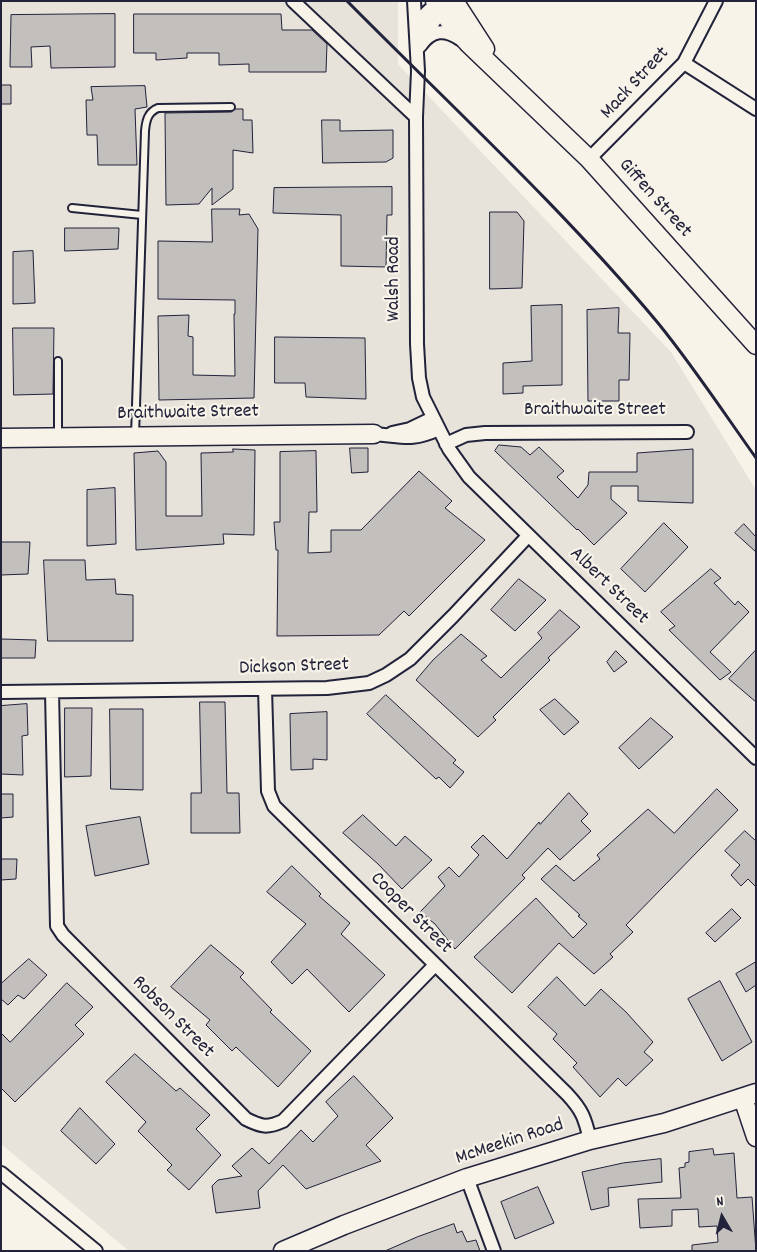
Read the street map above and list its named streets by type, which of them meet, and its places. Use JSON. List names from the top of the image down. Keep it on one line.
{"streets":{"street":["Mack Street","Giffen Street","Walsh Road","Braithwaite Street","Albert Street","Dickson Street","Cooper Street","Robson Street","McMeekin Road"]},"crossings":[["Mack Street","Giffen Street"],["Giffen Street","Walsh Road"],["Walsh Road","Braithwaite Street"],["Walsh Road","Albert Street"],["Braithwaite Street","Albert Street"],["Albert Street","Dickson Street"],["Dickson Street","Cooper Street"],["Dickson Street","Robson Street"],["Cooper Street","Robson Street"],["Cooper Street","McMeekin Road"]],"north":"top"}
